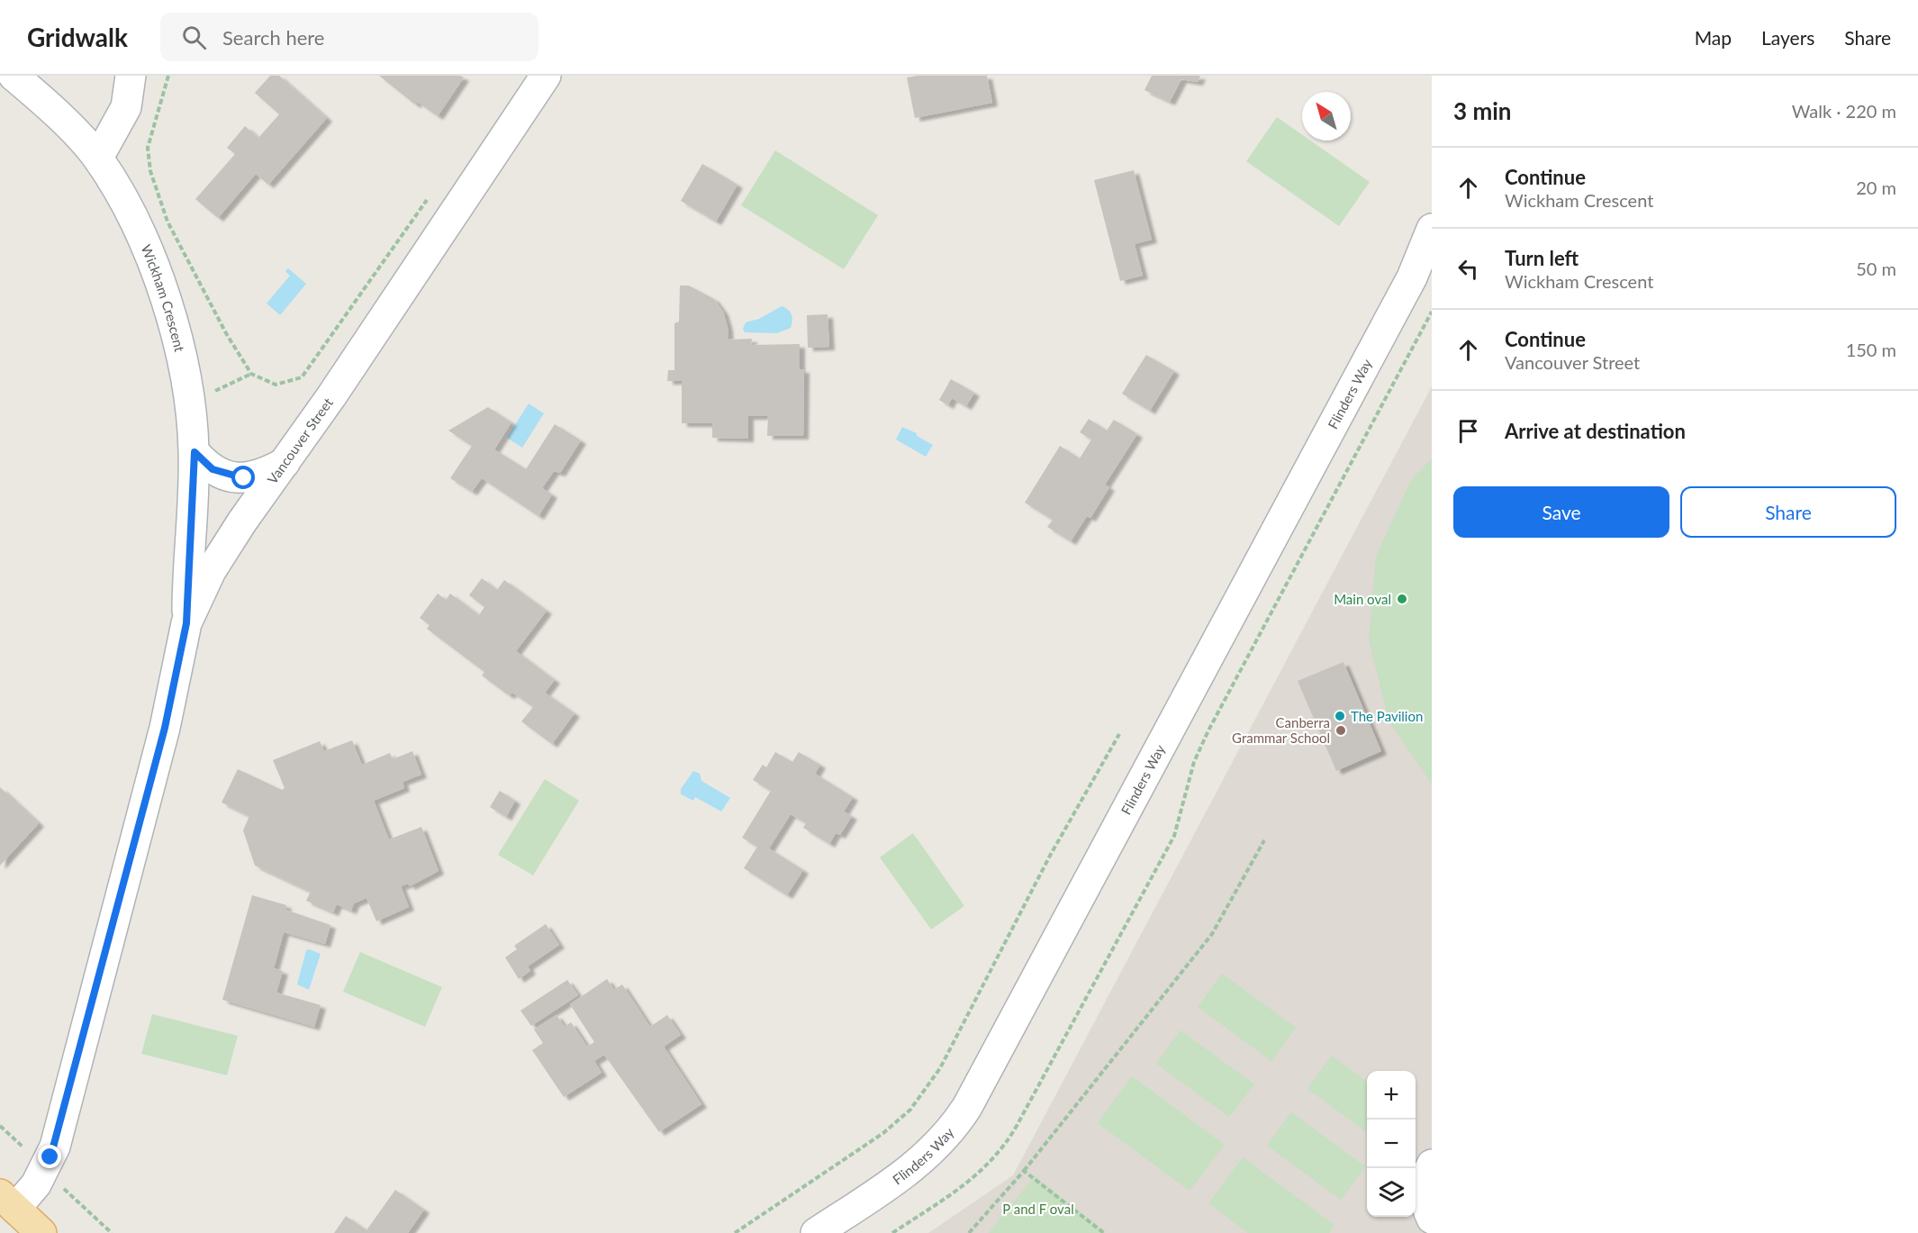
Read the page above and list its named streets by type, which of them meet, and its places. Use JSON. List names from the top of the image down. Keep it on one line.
{"streets":{"street":["Wickham Crescent","Flinders Way","Vancouver Street"]},"crossings":[["Wickham Crescent","Vancouver Street"]],"parks":["P and F oval"],"places":["Main oval","The Pavilion","Canberra Grammar School"],"north":"top left","page":{"header":"Gridwalk","search":"Search here","nav":["Map","Layers","Share"],"heading":["3 min","Walk · 220 m"],"list":[["Continue","Wickham Crescent","20 m"],["Turn left","Wickham Crescent","50 m"],["Continue","Vancouver Street","150 m"],"Arrive at destination"],"buttons":["Save","Share"],"map_buttons":["+","−"]}}
